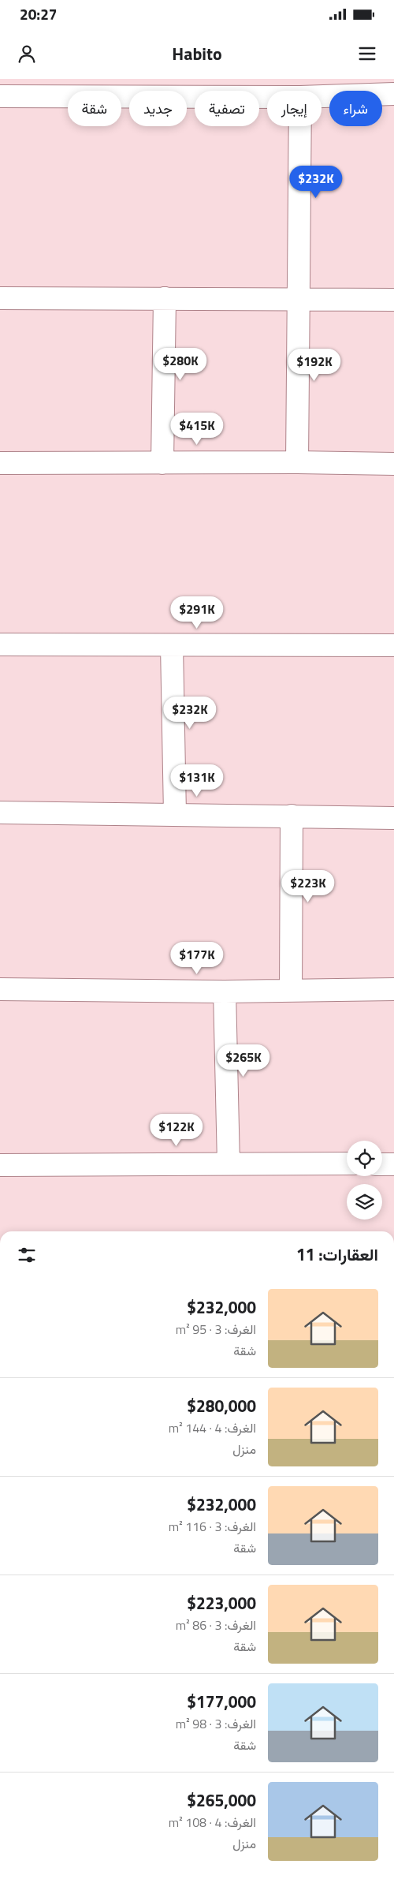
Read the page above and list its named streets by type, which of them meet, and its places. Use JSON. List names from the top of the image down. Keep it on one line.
{"page":{"status":"20:27","header":"Habito","chip":["شراء","إيجار","تصفية","جديد","شقة"],"price":["$232K","$280K","$192K","$415K","$291K","$232K","$131K","$223K","$177K","$265K","$122K"],"heading":"العقارات: 11","list":[{"name":"$232,000","note":"الغرف: 3 · 95 m² · شقة"},{"name":"$280,000","note":"الغرف: 4 · 144 m² · منزل"},{"name":"$232,000","note":"الغرف: 3 · 116 m² · شقة"},{"name":"$223,000","note":"الغرف: 3 · 86 m² · شقة"},{"name":"$177,000","note":"الغرف: 3 · 98 m² · شقة"},{"name":"$265,000","note":"الغرف: 4 · 108 m² · منزل"}]}}
